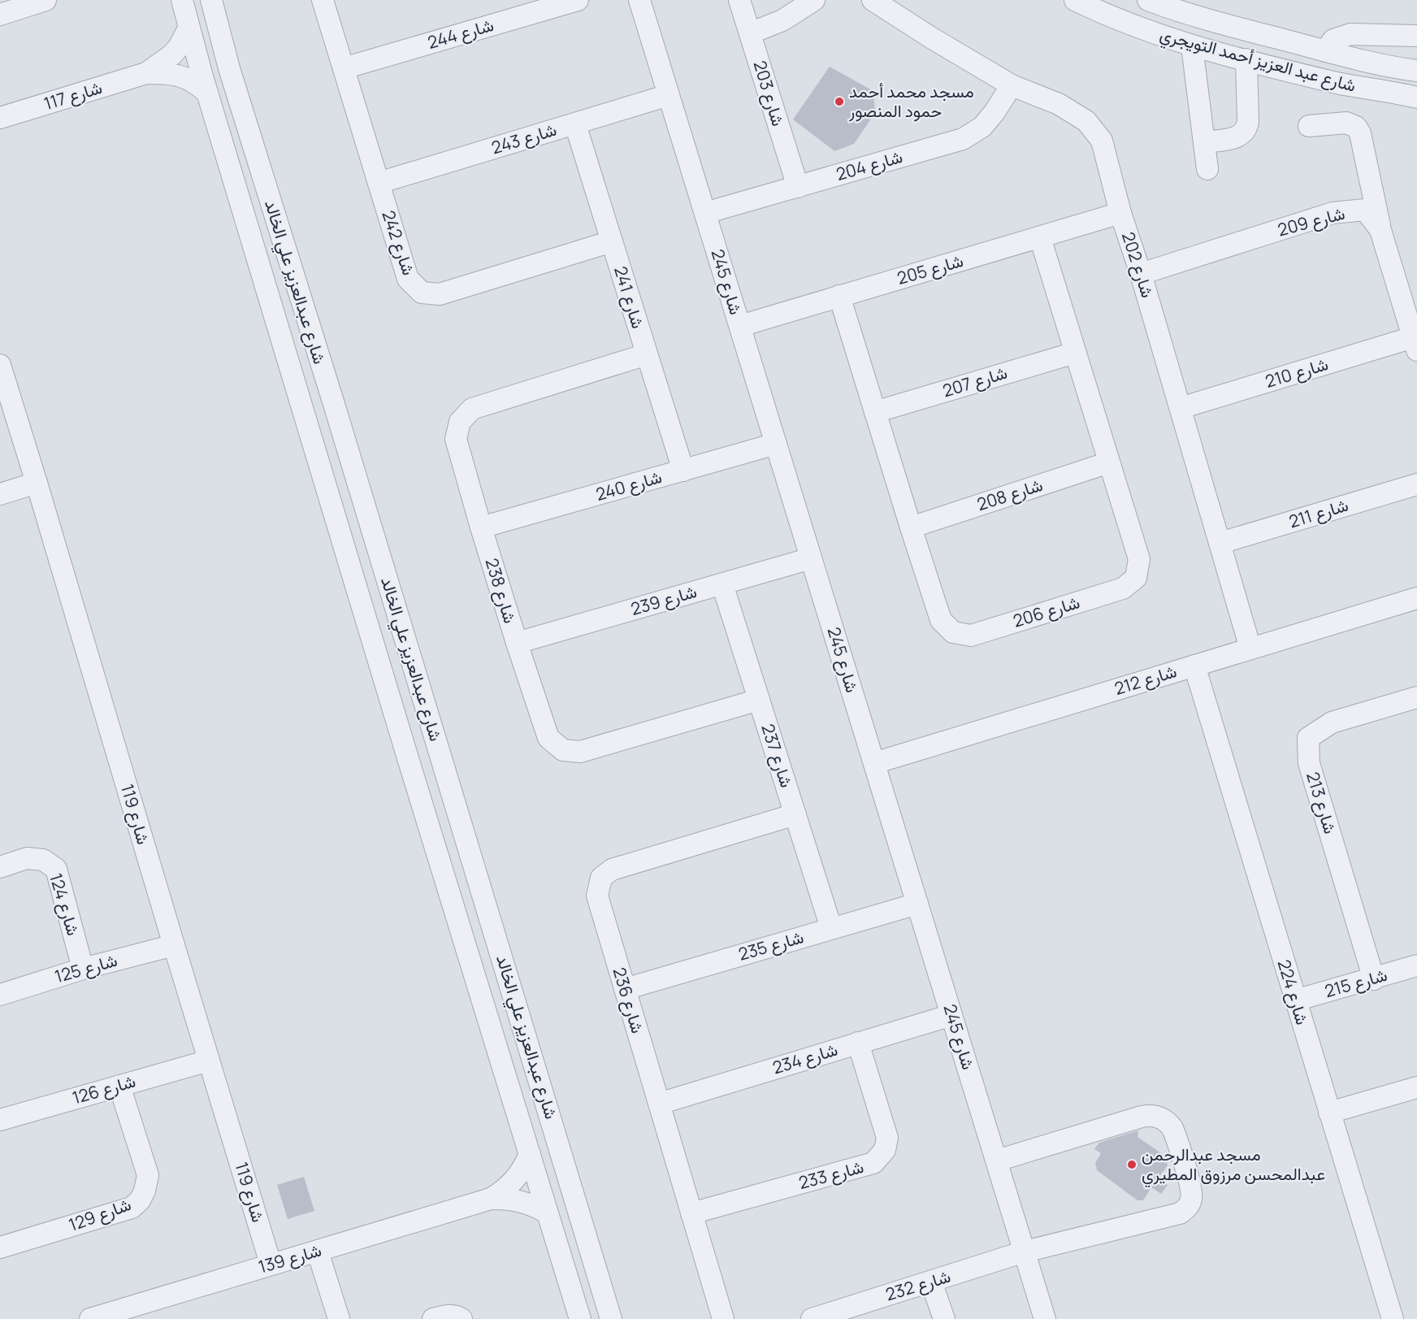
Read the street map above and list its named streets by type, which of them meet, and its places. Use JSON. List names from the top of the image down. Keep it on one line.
{"streets":{"street":["شارع 244","شارع عبد العزيز أحمد التويجري","شارع 203","شارع 117","شارع 243","شارع 204","شارع 209","شارع 242","شارع 202","شارع 205","شارع عبدالعزيز علي الخالد","شارع 245","شارع 241","شارع 210","شارع 207","شارع 240","شارع 208","شارع 211","شارع 238","شارع 239","شارع 206","شارع 212","شارع 237","شارع 213","شارع 119","شارع 124","شارع 235","شارع 125","شارع 215","شارع 224","شارع 236","شارع 234","شارع 126","شارع 233","شارع 129","شارع 139","شارع 232"]},"crossings":[["شارع 244","شارع 242"],["شارع 203","شارع 204"],["شارع 117","شارع عبدالعزيز علي الخالد"],["شارع 243","شارع 242"],["شارع 243","شارع 245"],["شارع 243","شارع 241"],["شارع 204","شارع 202"],["شارع 204","شارع 245"],["شارع 209","شارع 202"],["شارع 209","شارع 210"],["شارع 242","شارع 241"],["شارع 202","شارع 205"],["شارع 202","شارع 210"],["شارع 202","شارع 211"],["شارع 202","شارع 212"],["شارع 205","شارع 245"],["شارع 205","شارع 206"],["شارع عبدالعزيز علي الخالد","شارع 139"],["شارع 245","شارع 240"],["شارع 245","شارع 239"],["شارع 245","شارع 212"],["شارع 245","شارع 235"],["شارع 245","شارع 234"],["شارع 245","شارع 232"],["شارع 241","شارع 240"],["شارع 241","شارع 238"],["شارع 207","شارع 206"],["شارع 240","شارع 238"],["شارع 208","شارع 206"],["شارع 238","شارع 239"],["شارع 238","شارع 237"],["شارع 239","شارع 237"],["شارع 212","شارع 224"],["شارع 237","شارع 235"],["شارع 237","شارع 236"],["شارع 213","شارع 215"],["شارع 119","شارع 125"],["شارع 119","شارع 126"],["شارع 119","شارع 139"],["شارع 124","شارع 125"],["شارع 235","شارع 236"],["شارع 215","شارع 224"],["شارع 236","شارع 234"],["شارع 236","شارع 233"],["شارع 234","شارع 233"],["شارع 126","شارع 129"]],"places":["مسجد محمد أحمد حمود المنصور","مسجد عبدالرحمن عبدالمحسن مرزوق المطيري"]}
